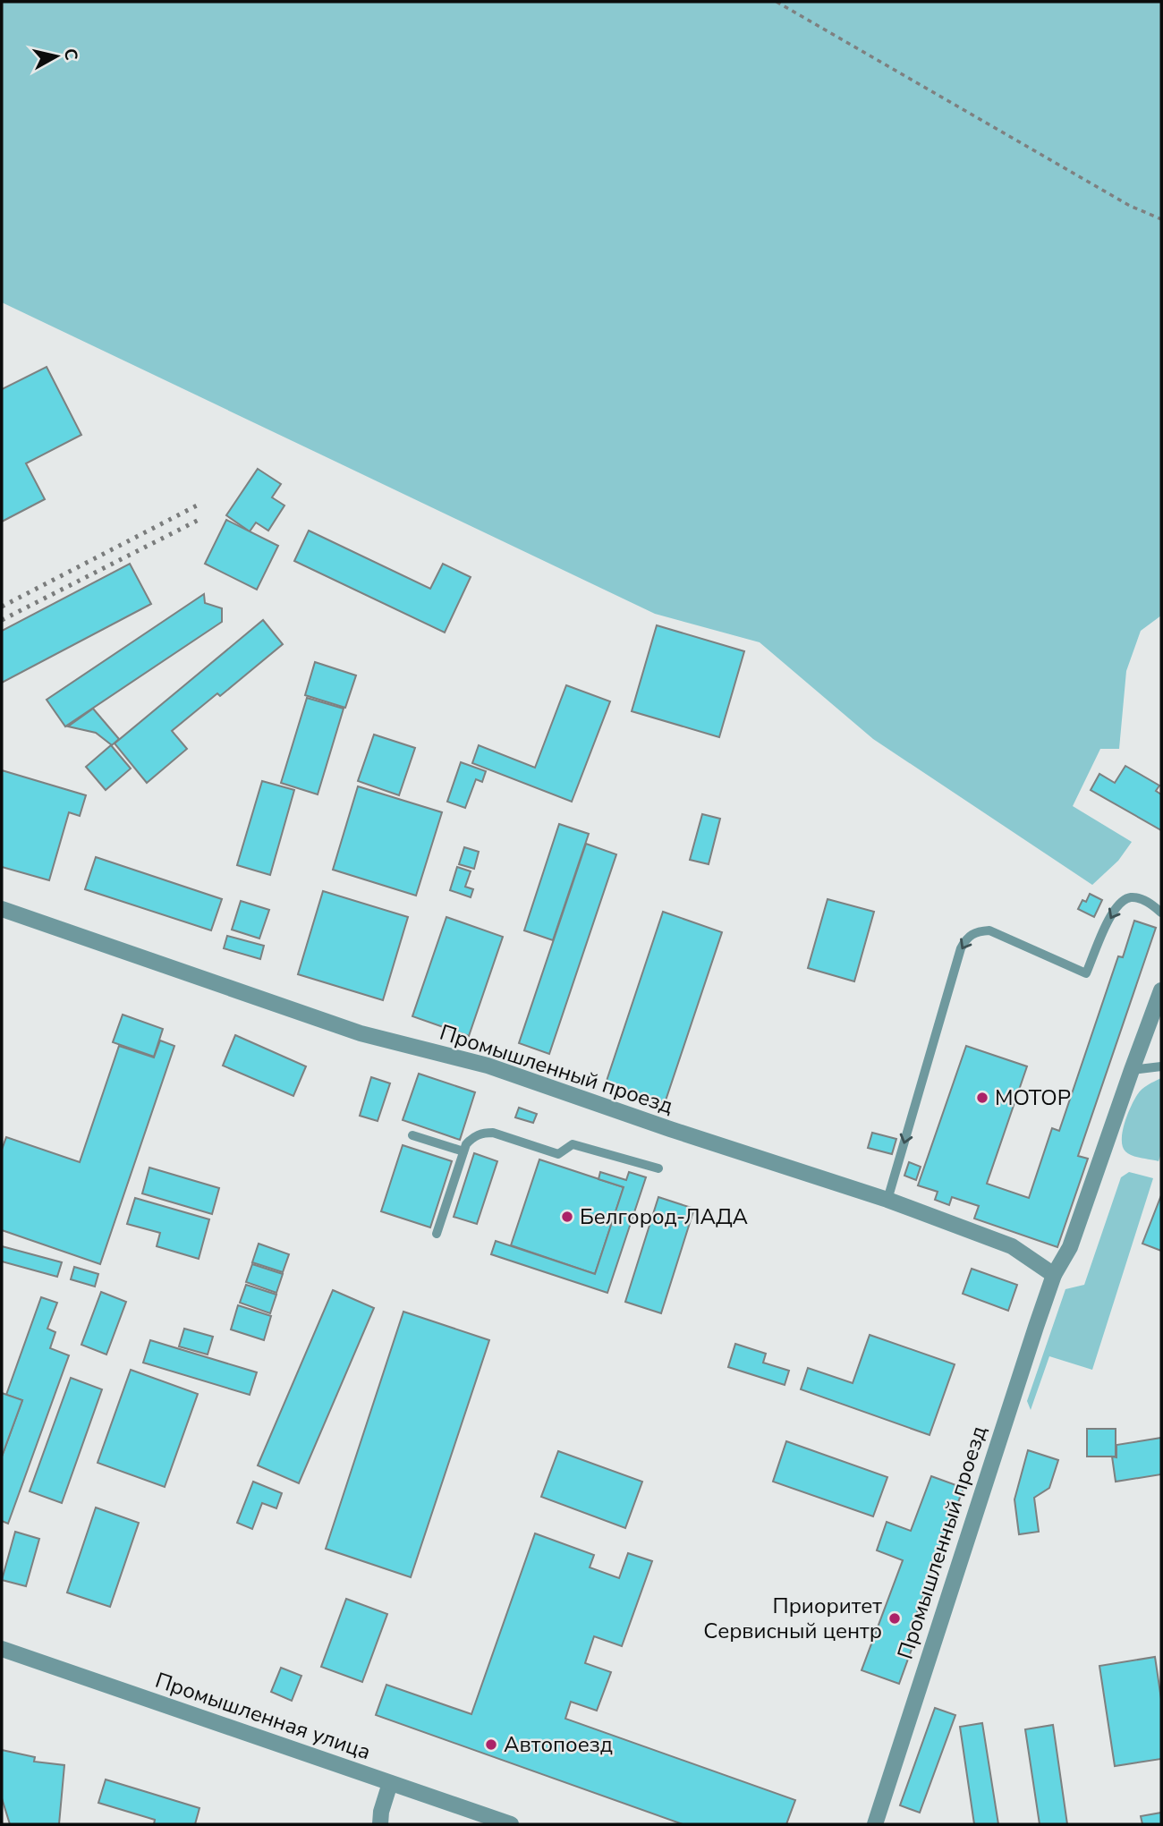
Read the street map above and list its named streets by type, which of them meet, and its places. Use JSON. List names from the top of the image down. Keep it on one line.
{"streets":{"street":["Промышленный проезд","Промышленная улица"]},"places":["МОТОР","Белгород-ЛАДА","Приоритет Сервисный центр","Автопоезд"],"north":"right"}
